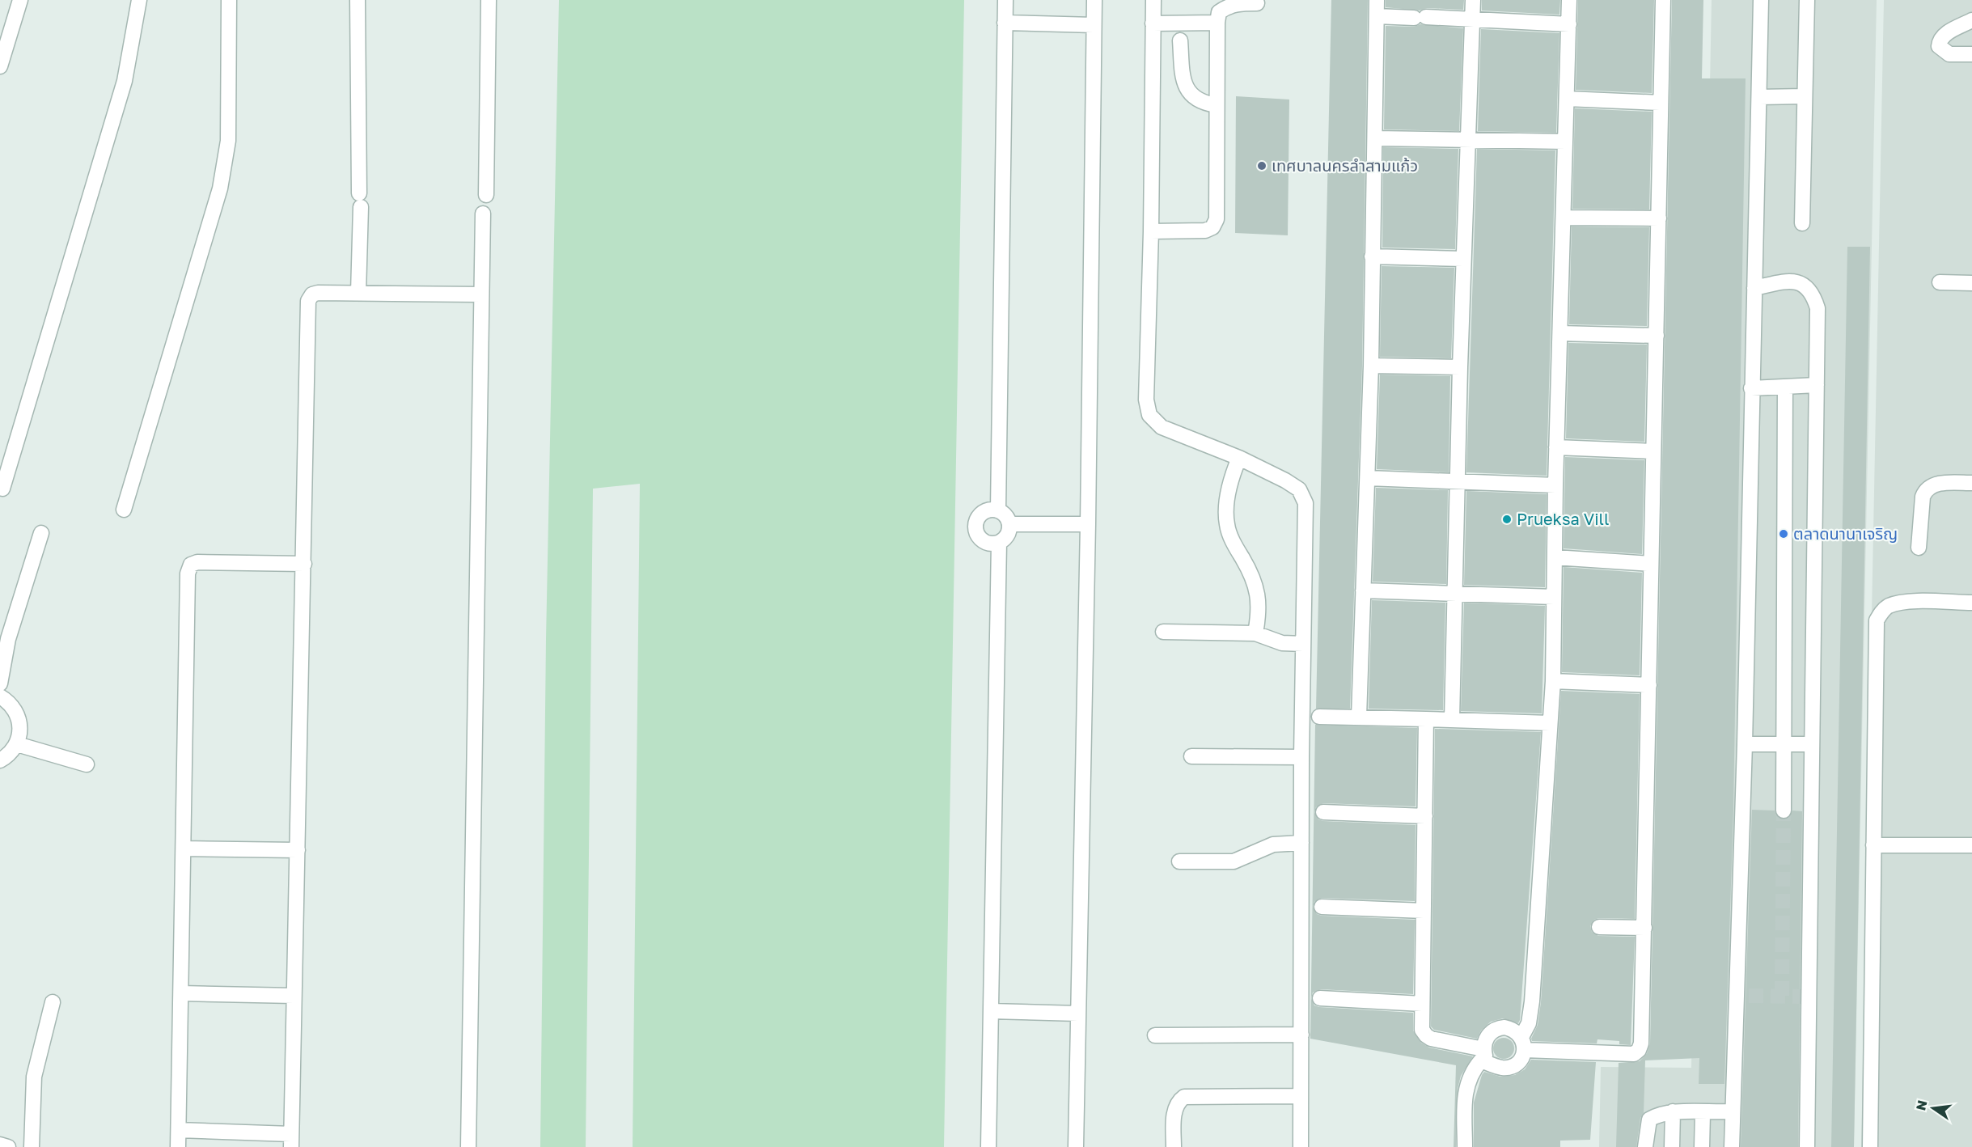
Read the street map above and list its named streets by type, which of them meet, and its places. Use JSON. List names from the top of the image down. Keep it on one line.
{"places":["เทศบาลนครลำสามแก้ว","Prueksa Vill","ตลาดนานาเจริญ"],"north":"left"}
